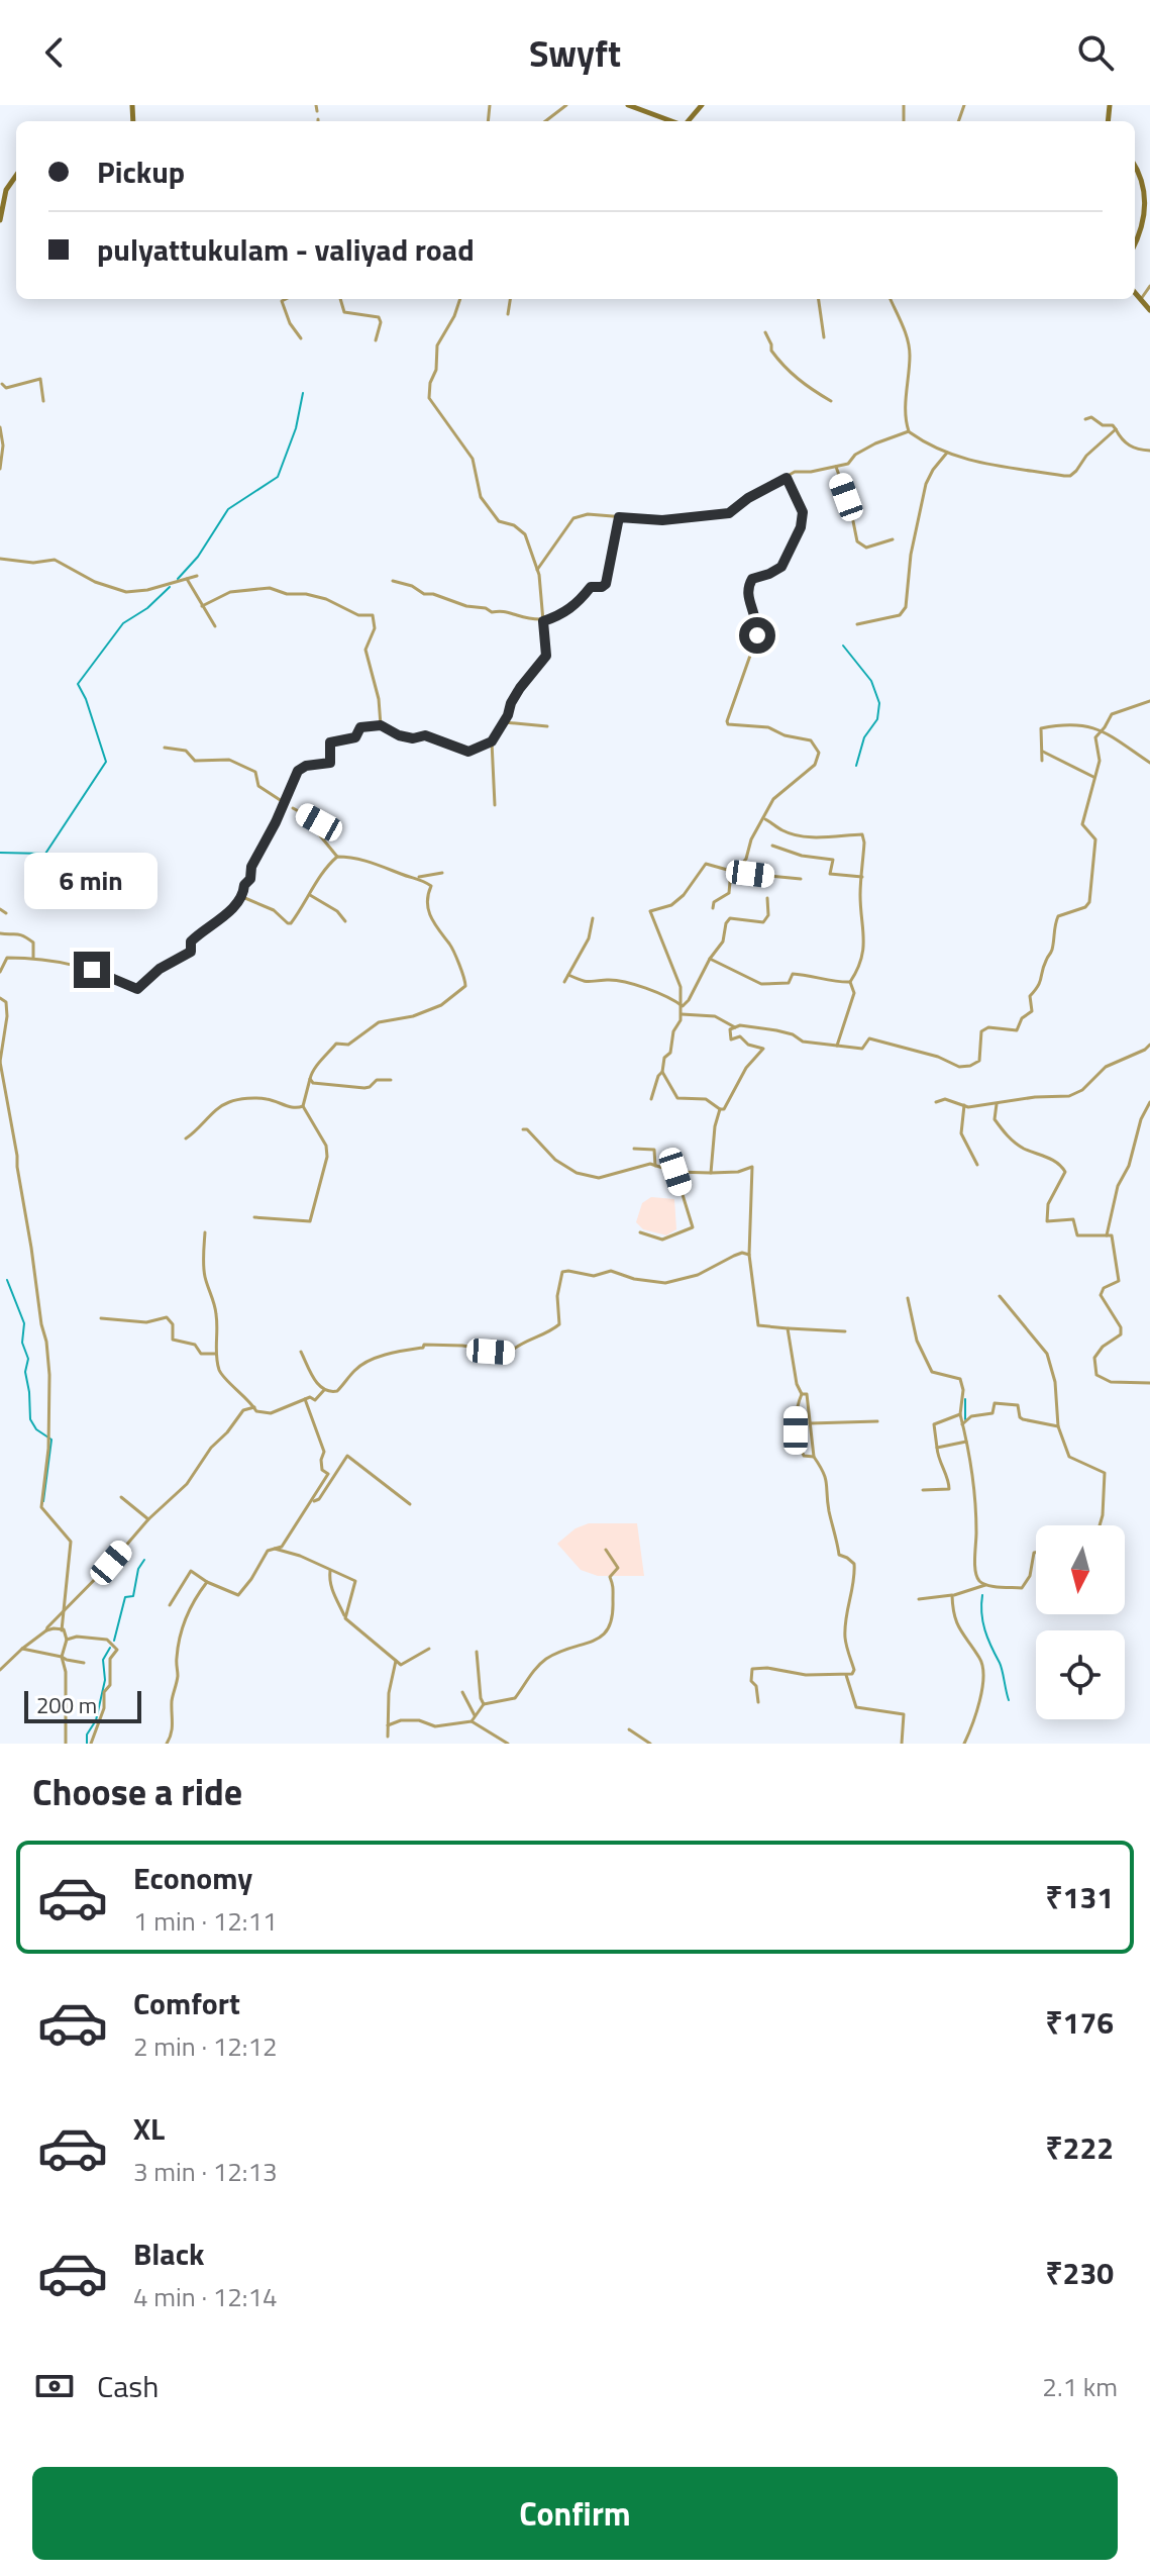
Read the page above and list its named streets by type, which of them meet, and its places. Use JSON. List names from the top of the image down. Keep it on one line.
{"scale_bar":"200 m","north":"bottom","page":{"header":"Swyft","banner":["Pickup","pulyattukulam - valiyad road"],"bubble":"6 min","scale":"200 m","heading":"Choose a ride","list":[{"name":"Economy","note":"1 min · 12:11","value":"₹131"},{"name":"Comfort","note":"2 min · 12:12","value":"₹176"},{"name":"XL","note":"3 min · 12:13","value":"₹222"},{"name":"Black","note":"4 min · 12:14","value":"₹230"}],"pay":["Cash","2.1 km"],"buttons":"Confirm"}}
